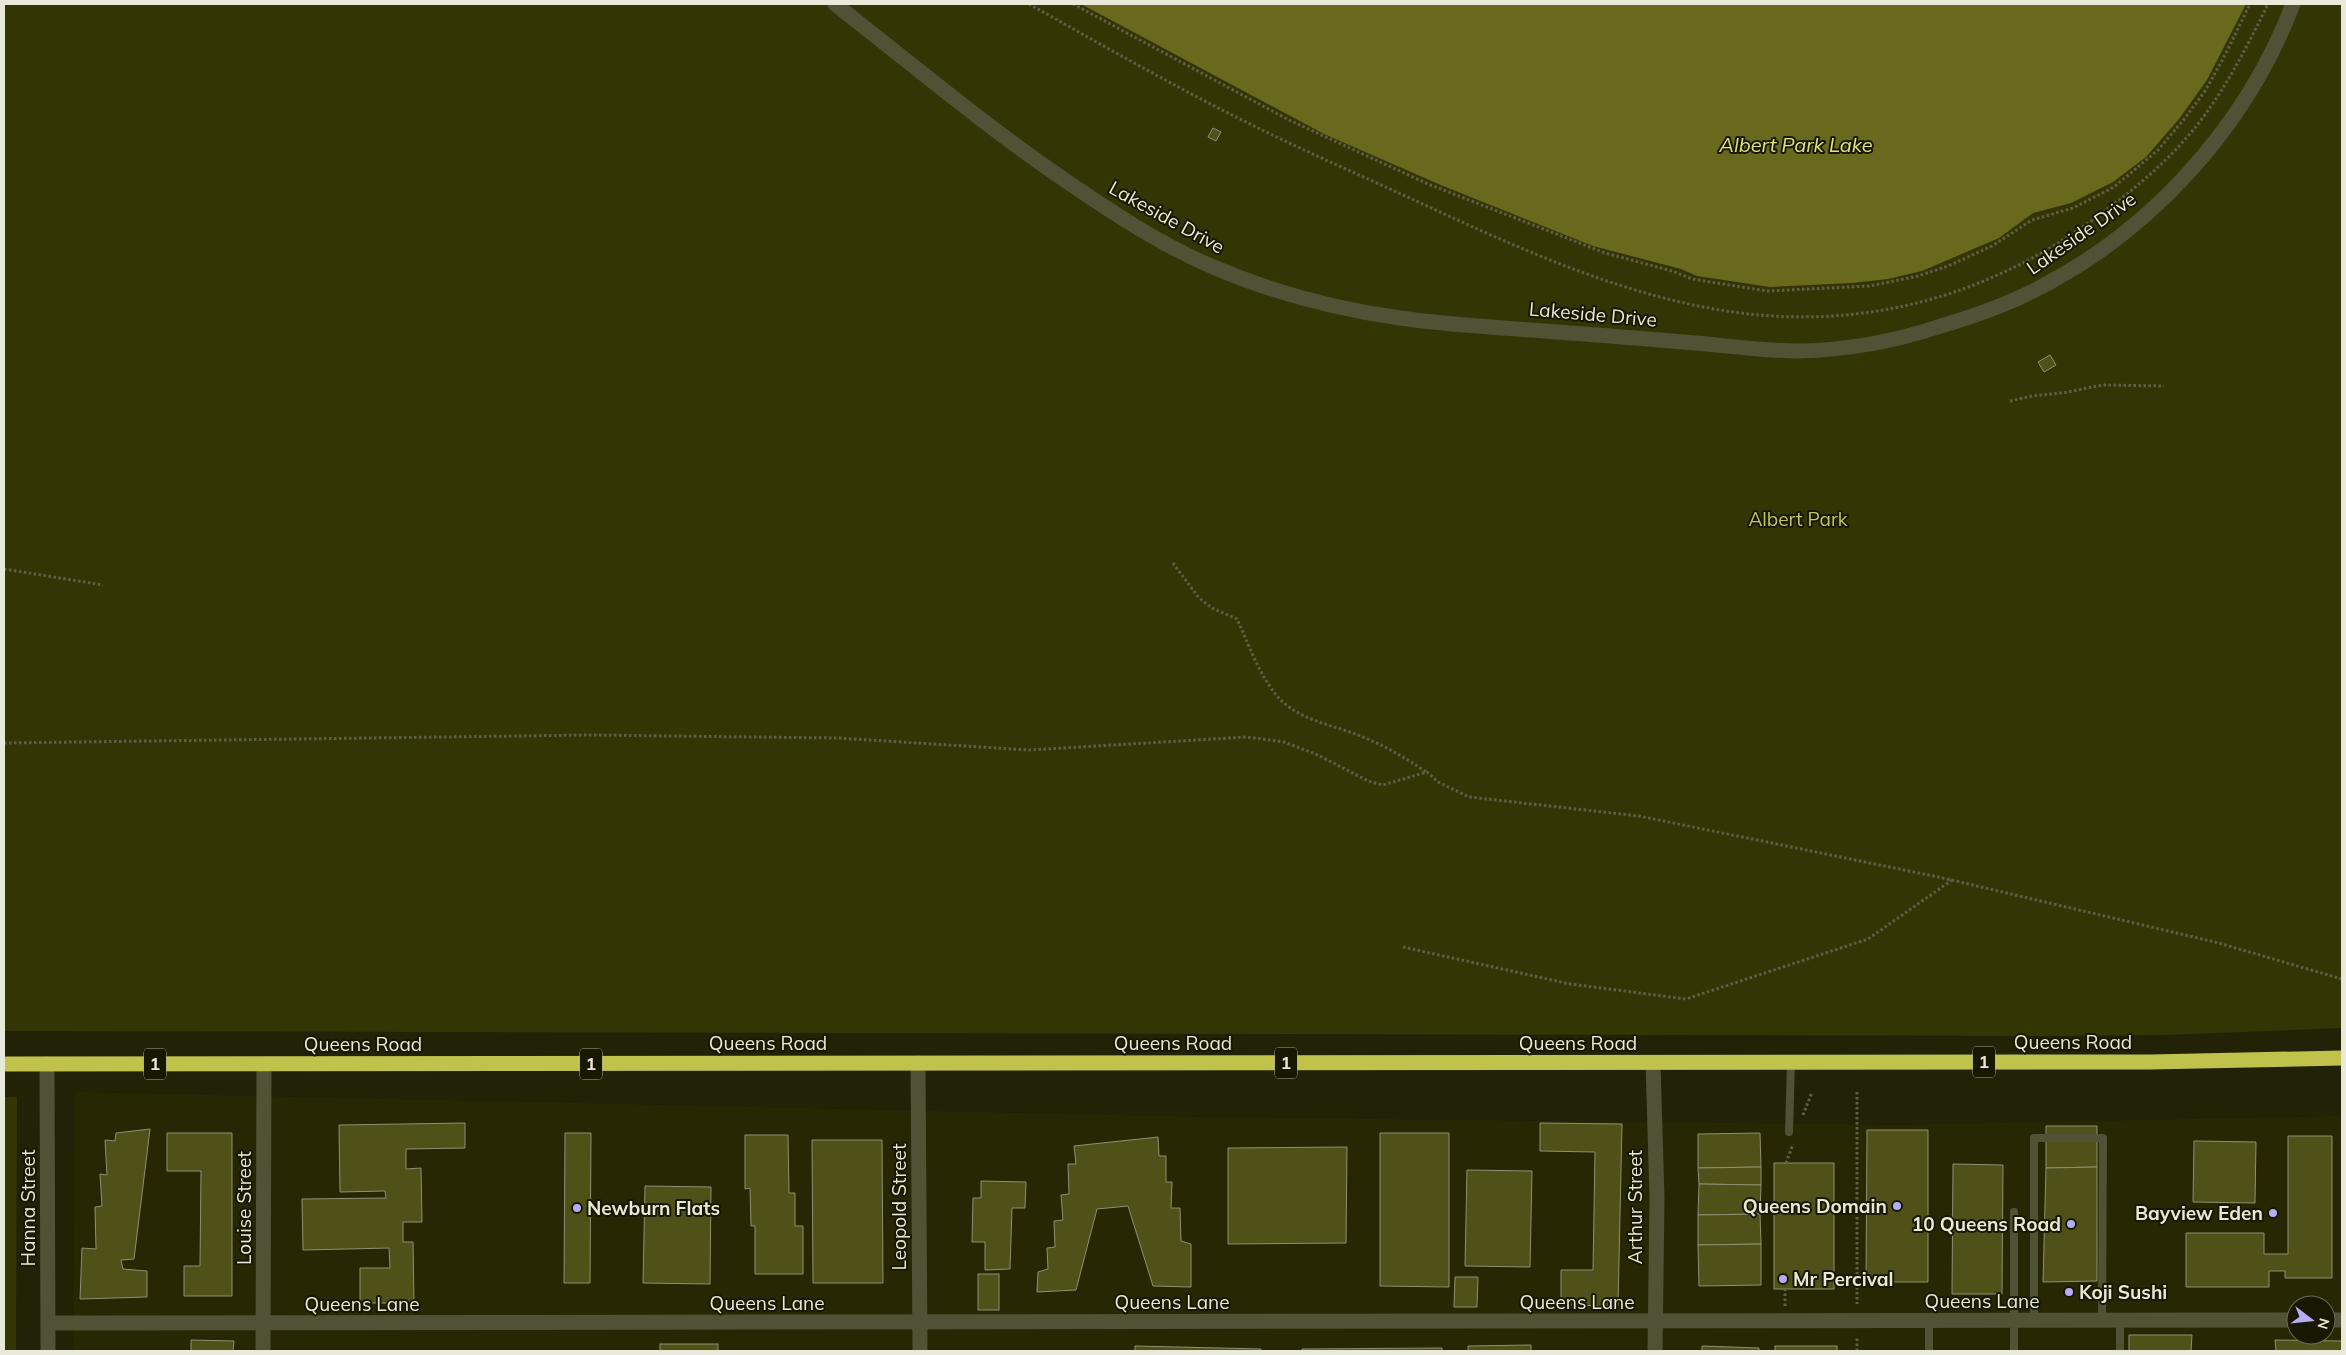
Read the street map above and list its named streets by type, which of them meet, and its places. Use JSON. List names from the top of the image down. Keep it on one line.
{"streets":{"highway":["Queens Road","1"],"street":["Lakeside Drive","Leopold Street","Arthur Street","Hanna Street","Louise Street","Queens Lane"]},"crossings":[["Queens Road","Leopold Street"],["Queens Road","Arthur Street"],["Queens Road","Hanna Street"],["Queens Road","Louise Street"],["Leopold Street","Queens Lane"],["Arthur Street","Queens Lane"],["Hanna Street","Queens Lane"],["Louise Street","Queens Lane"]],"water":["Albert Park Lake"],"parks":["Albert Park"],"places":["Queens Domain","Newburn Flats","Bayview Eden","10 Queens Road","Mr Percival","Koji Sushi"],"north":"right"}
